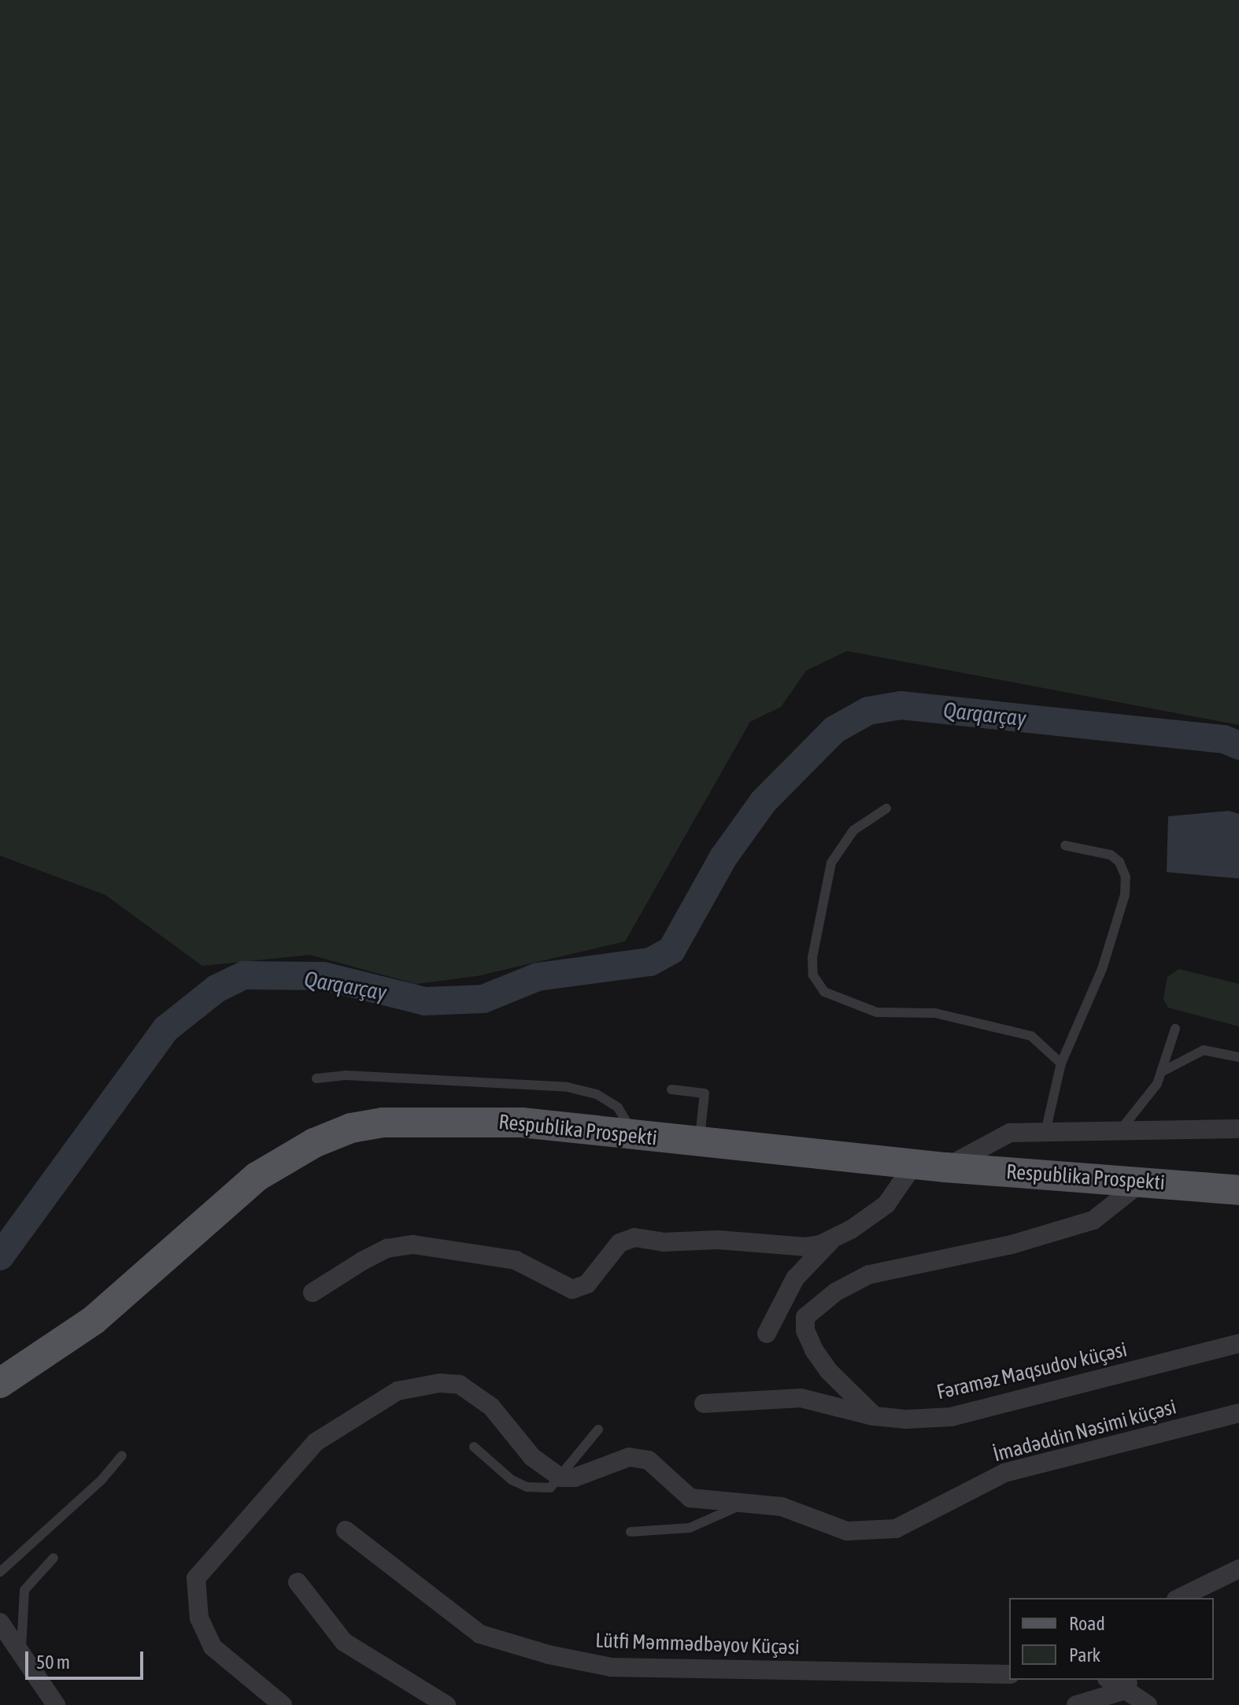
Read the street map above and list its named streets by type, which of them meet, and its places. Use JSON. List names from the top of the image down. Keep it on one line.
{"streets":{"main road":["Respublika Prospekti"],"street":["Fəraməz Maqsudov küçəsi","İmadəddin Nəsimi küçəsi","Lütfi Məmmədbəyov Küçəsi"]},"water":["Qarqarçay"],"legend":["Road","Park"],"scale_bar":"50 m"}
